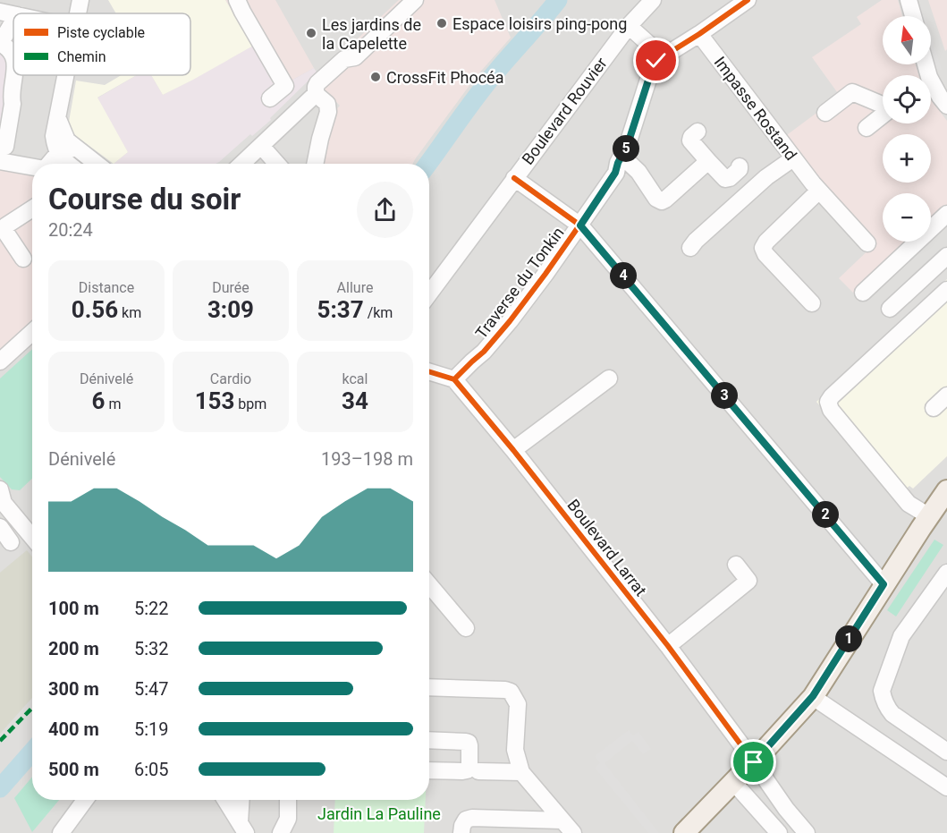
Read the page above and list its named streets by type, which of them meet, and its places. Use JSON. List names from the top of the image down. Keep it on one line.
{"streets":{"street":["Impasse Rostand","Boulevard Rouvier","Traverse du Tonkin","Boulevard Larrat"]},"crossings":[["Impasse Rostand","Traverse du Tonkin"],["Traverse du Tonkin","Boulevard Larrat"]],"parks":["Jardin La Pauline"],"places":["Espace loisirs ping-pong","Les jardins de la Capelette","CrossFit Phocéa"],"legend":["Piste cyclable","Chemin"],"north":"top","page":{"map_buttons":["+","−"],"pins":["5","4","3","2","1"],"heading":["Course du soir","20:24"],"stats":[["Distance","0.56 km"],["Durée","3:09"],["Allure","5:37 /km"],["Dénivelé","6 m"],["Cardio","153 bpm"],["kcal","34"]],"chart":["Dénivelé","193–198 m"],"list":[{"name":"100 m","note":"5:22"},{"name":"200 m","note":"5:32"},{"name":"300 m","note":"5:47"},{"name":"400 m","note":"5:19"},{"name":"500 m","note":"6:05"}]}}
